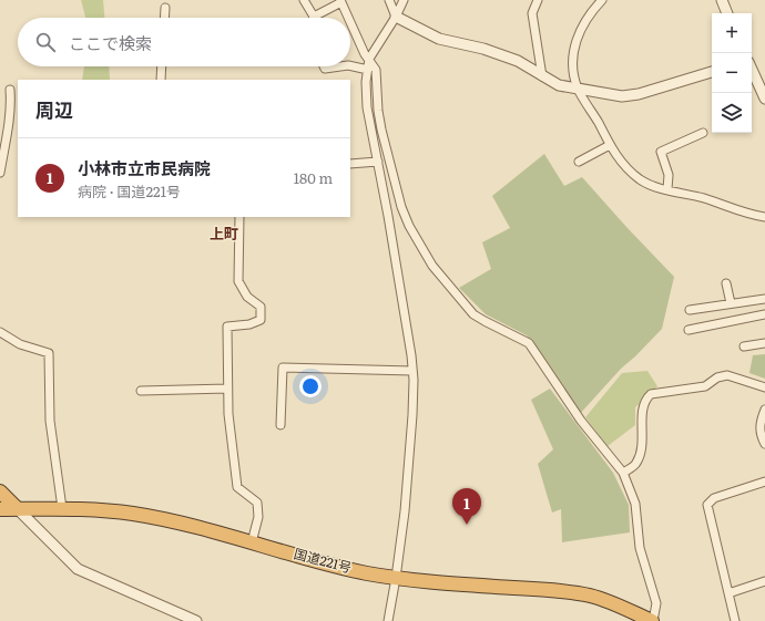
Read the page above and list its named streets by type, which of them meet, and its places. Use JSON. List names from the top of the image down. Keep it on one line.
{"streets":{"highway":["国道221号"]},"districts":["上町"],"page":{"map_buttons":["+","−"],"search":"ここで検索","heading":"周辺","list":[{"mark":"1","name":"小林市立市民病院","note":"病院 · 国道221号","value":"180 m"}],"pins":"1"}}
